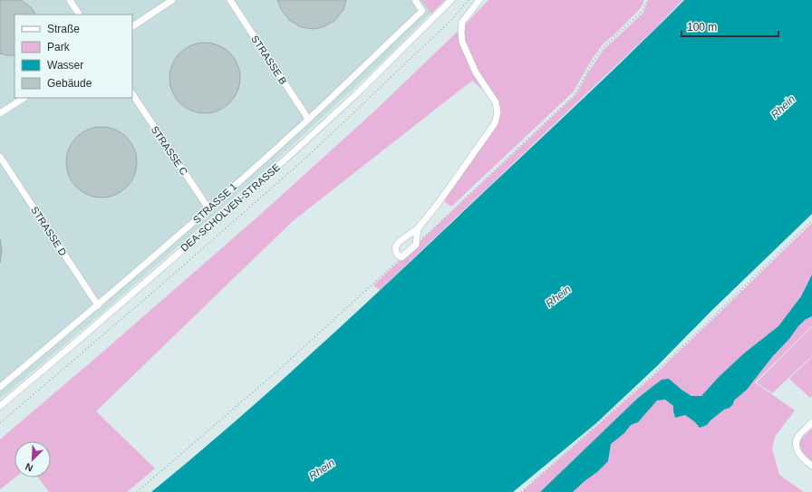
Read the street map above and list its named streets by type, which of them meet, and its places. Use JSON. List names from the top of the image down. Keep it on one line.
{"streets":{"street":["STRASSE B","STRASSE C","STRASSE 1","DEA-SCHOLVEN-STRASSE","STRASSE D"]},"crossings":[["STRASSE B","STRASSE 1"],["STRASSE C","STRASSE 1"],["STRASSE 1","STRASSE D"]],"water":["Rhein"],"legend":["Straße","Park","Wasser","Gebäude"],"scale_bar":"100 m","north":"bottom left"}
